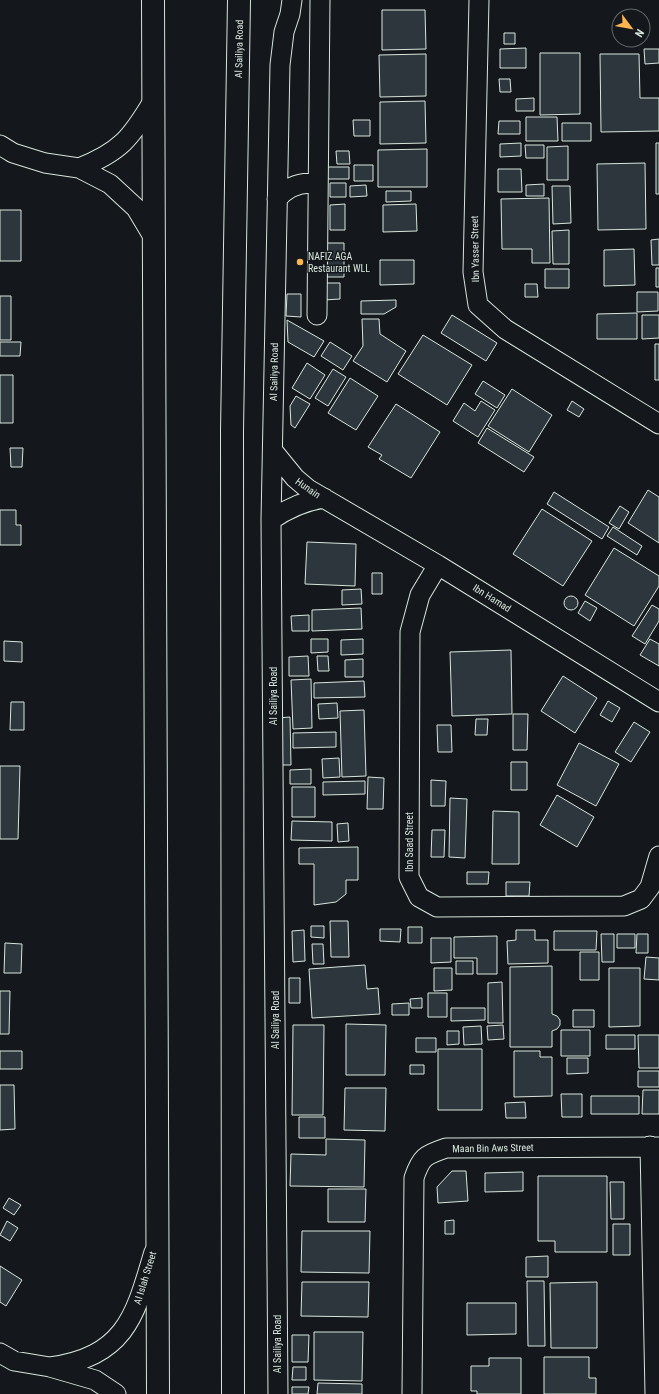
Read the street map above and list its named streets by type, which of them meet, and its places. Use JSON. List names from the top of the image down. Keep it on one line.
{"streets":{"main road":["Al Sailiya Road"],"street":["Ibn Yasser Street","Hunain","Ibn Hamad","Ibn Saad Street","Maan Bin Aws Street","Al Islah Street"]},"crossings":[["Al Sailiya Road","Hunain"],["Hunain","Ibn Hamad"],["Ibn Hamad","Ibn Saad Street"]],"places":["NAFIZ AGA Restaurant WLL"],"north":"bottom right"}
